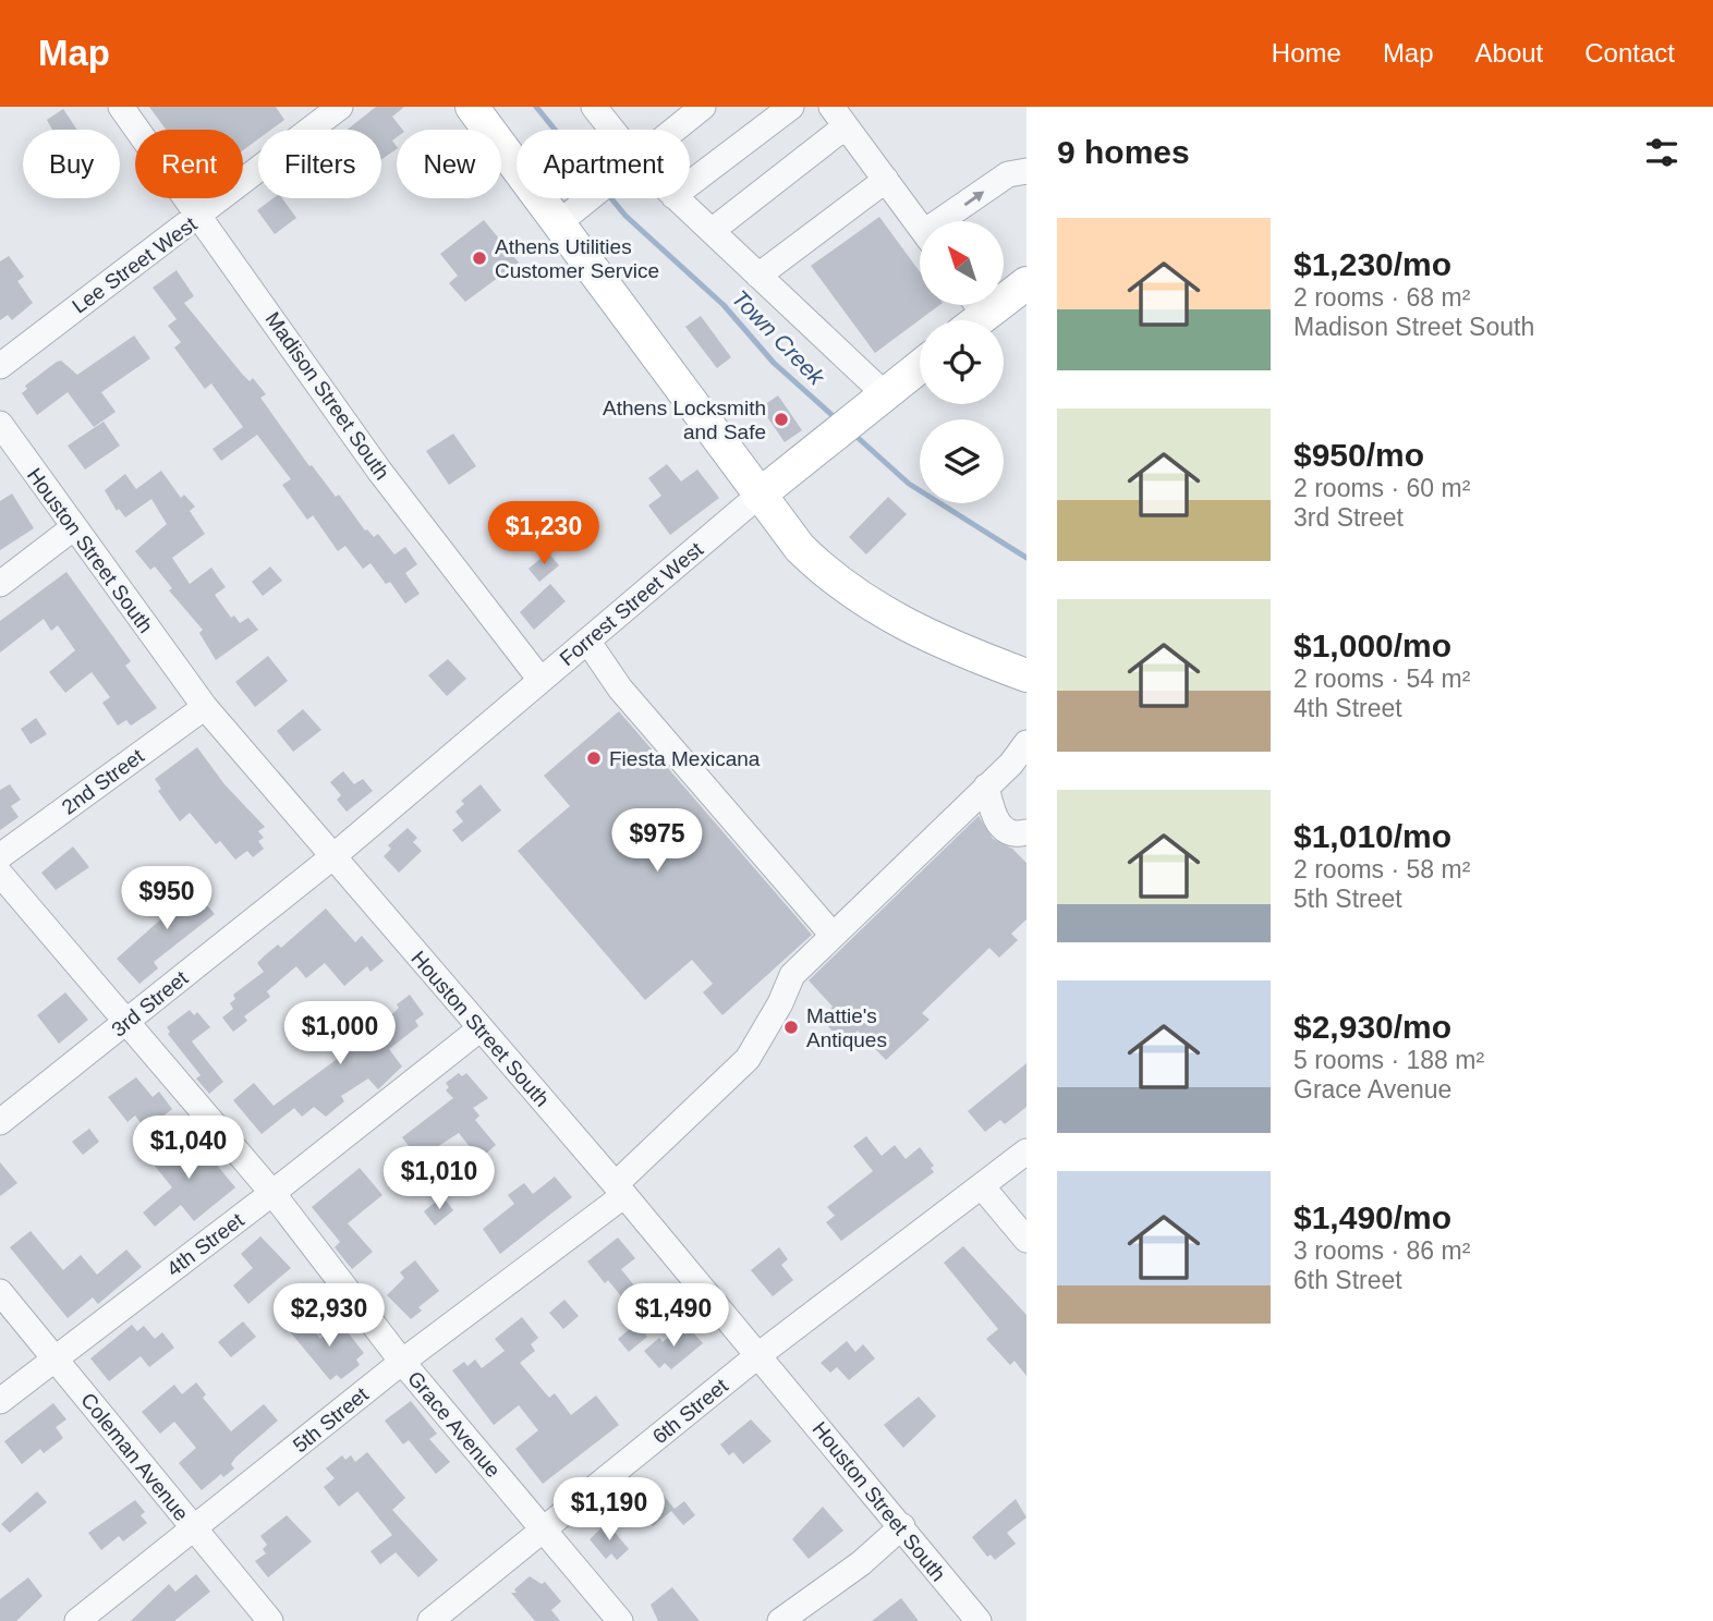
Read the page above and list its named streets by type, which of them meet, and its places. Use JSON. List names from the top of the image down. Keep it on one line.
{"streets":{"main road":["Forrest Street West"],"street":["Lee Street West","Madison Street South","Houston Street South","2nd Street","3rd Street","4th Street","6th Street","5th Street","Grace Avenue","Coleman Avenue"]},"crossings":[["Lee Street West","Madison Street South"],["Madison Street South","Forrest Street West"],["Houston Street South","Forrest Street West"],["Houston Street South","2nd Street"],["Houston Street South","3rd Street"],["Houston Street South","4th Street"],["Houston Street South","6th Street"],["Houston Street South","5th Street"],["Forrest Street West","3rd Street"],["3rd Street","Grace Avenue"],["4th Street","Grace Avenue"],["4th Street","Coleman Avenue"],["6th Street","Grace Avenue"],["5th Street","Grace Avenue"],["5th Street","Coleman Avenue"]],"water":["Town Creek"],"places":["Athens Utilities Customer Service","Athens Locksmith and Safe","Fiesta Mexicana","Mattie's Antiques"],"north":"top left","page":{"header":"Map","nav":["Home","Map","About","Contact"],"heading":"9 homes","chip":["Buy","Rent","Filters","New","Apartment"],"list":[{"name":"$1,230/mo","note":"2 rooms · 68 m² · Madison Street South"},{"name":"$950/mo","note":"2 rooms · 60 m² · 3rd Street"},{"name":"$1,000/mo","note":"2 rooms · 54 m² · 4th Street"},{"name":"$1,010/mo","note":"2 rooms · 58 m² · 5th Street"},{"name":"$2,930/mo","note":"5 rooms · 188 m² · Grace Avenue"},{"name":"$1,490/mo","note":"3 rooms · 86 m² · 6th Street"}],"price":["$1,230","$975","$950","$1,000","$1,040","$1,010","$2,930","$1,490","$1,190"]}}
